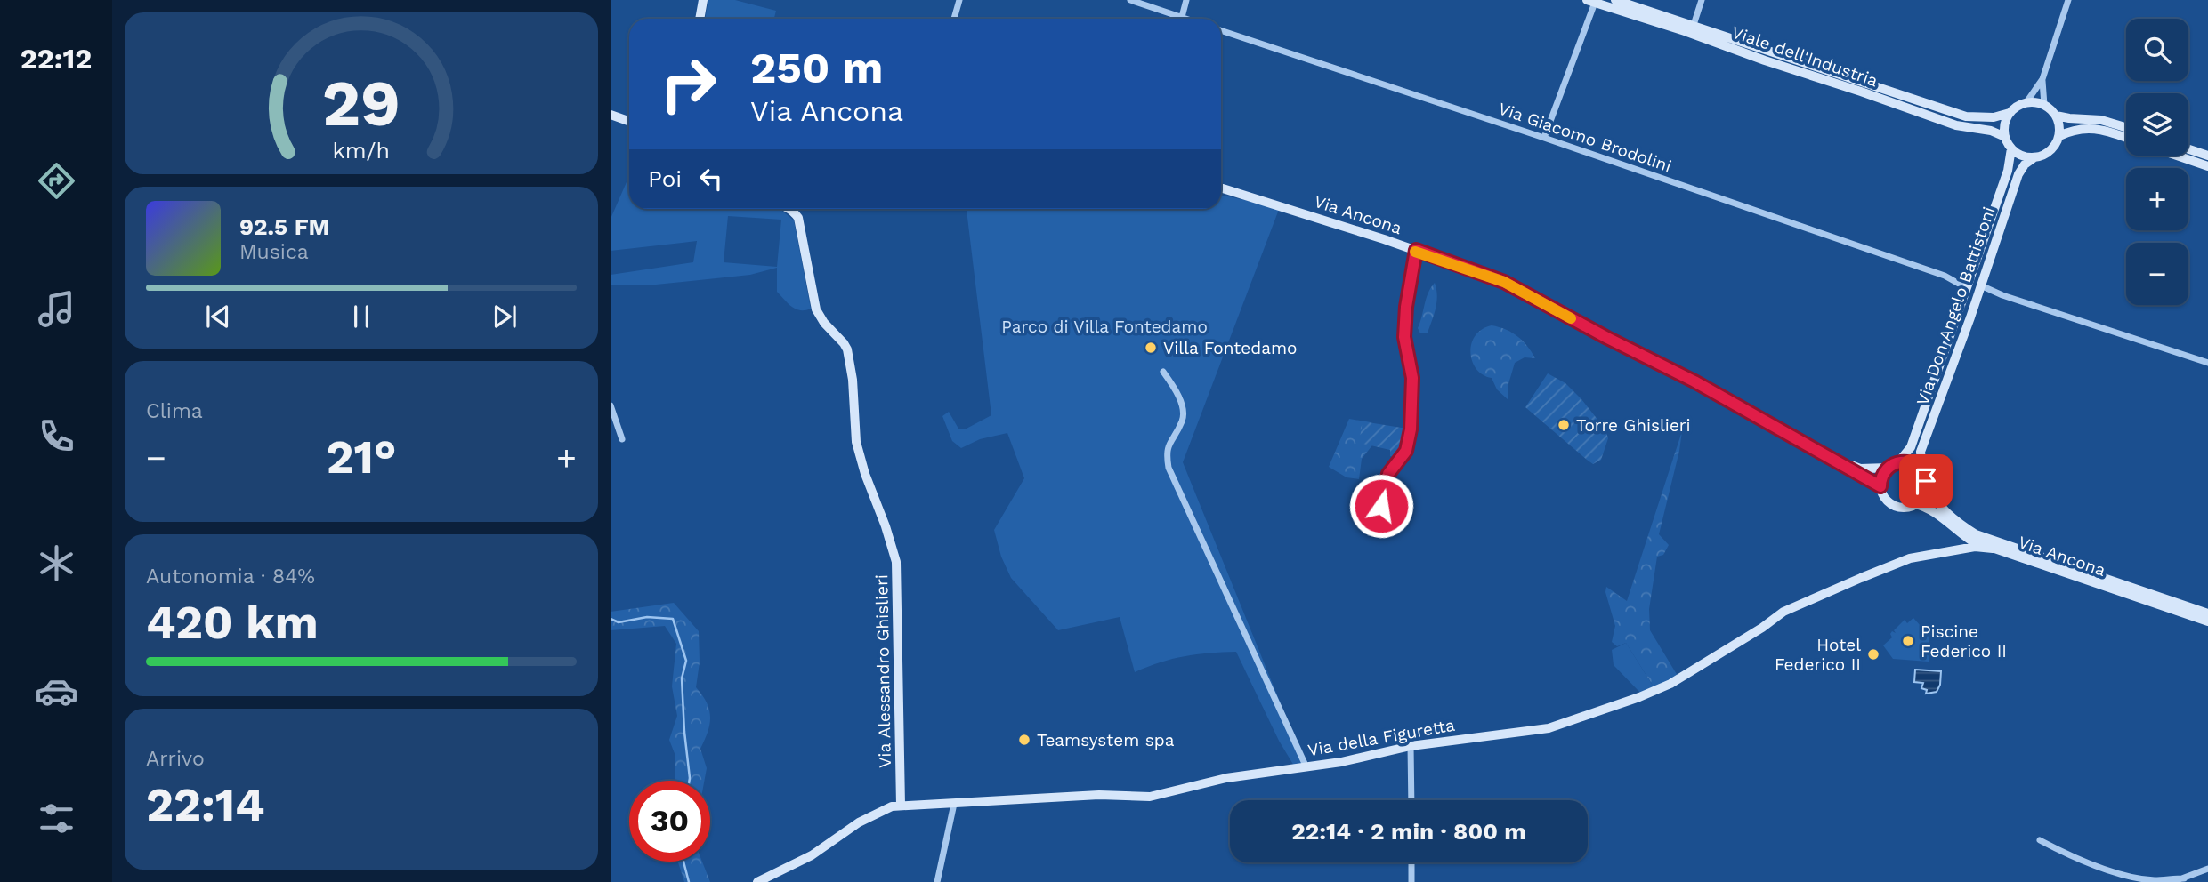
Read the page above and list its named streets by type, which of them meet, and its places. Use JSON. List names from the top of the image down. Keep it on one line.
{"streets":{"main road":["Viale dell'Industria","Via Ancona","Via Don Angelo Battistoni","Via Alessandro Ghislieri","Via della Figuretta"],"street":["Via Giacomo Brodolini"]},"crossings":[["Viale dell'Industria","Via Giacomo Brodolini"],["Viale dell'Industria","Via Don Angelo Battistoni"],["Via Giacomo Brodolini","Via Don Angelo Battistoni"],["Via Ancona","Via Don Angelo Battistoni"],["Via Ancona","Via della Figuretta"],["Via Alessandro Ghislieri","Via della Figuretta"]],"parks":["Parco di Villa Fontedamo"],"places":["Villa Fontedamo","Torre Ghislieri","Piscine Federico II","Hotel Federico II","Teamsystem spa"],"page":{"tabs":"22:12","map_buttons":["+","−"],"turn":["250 m","Via Ancona"],"then":"Poi","song":["92.5 FM","Musica"],"tile":["Clima",["Autonomia · 84%","420 km"],["Arrivo","22:14"]],"heat":["−","21°","+"],"limit":"30","trip":"22:14 · 2 min · 800 m","gauge":["29","km/h"]}}
